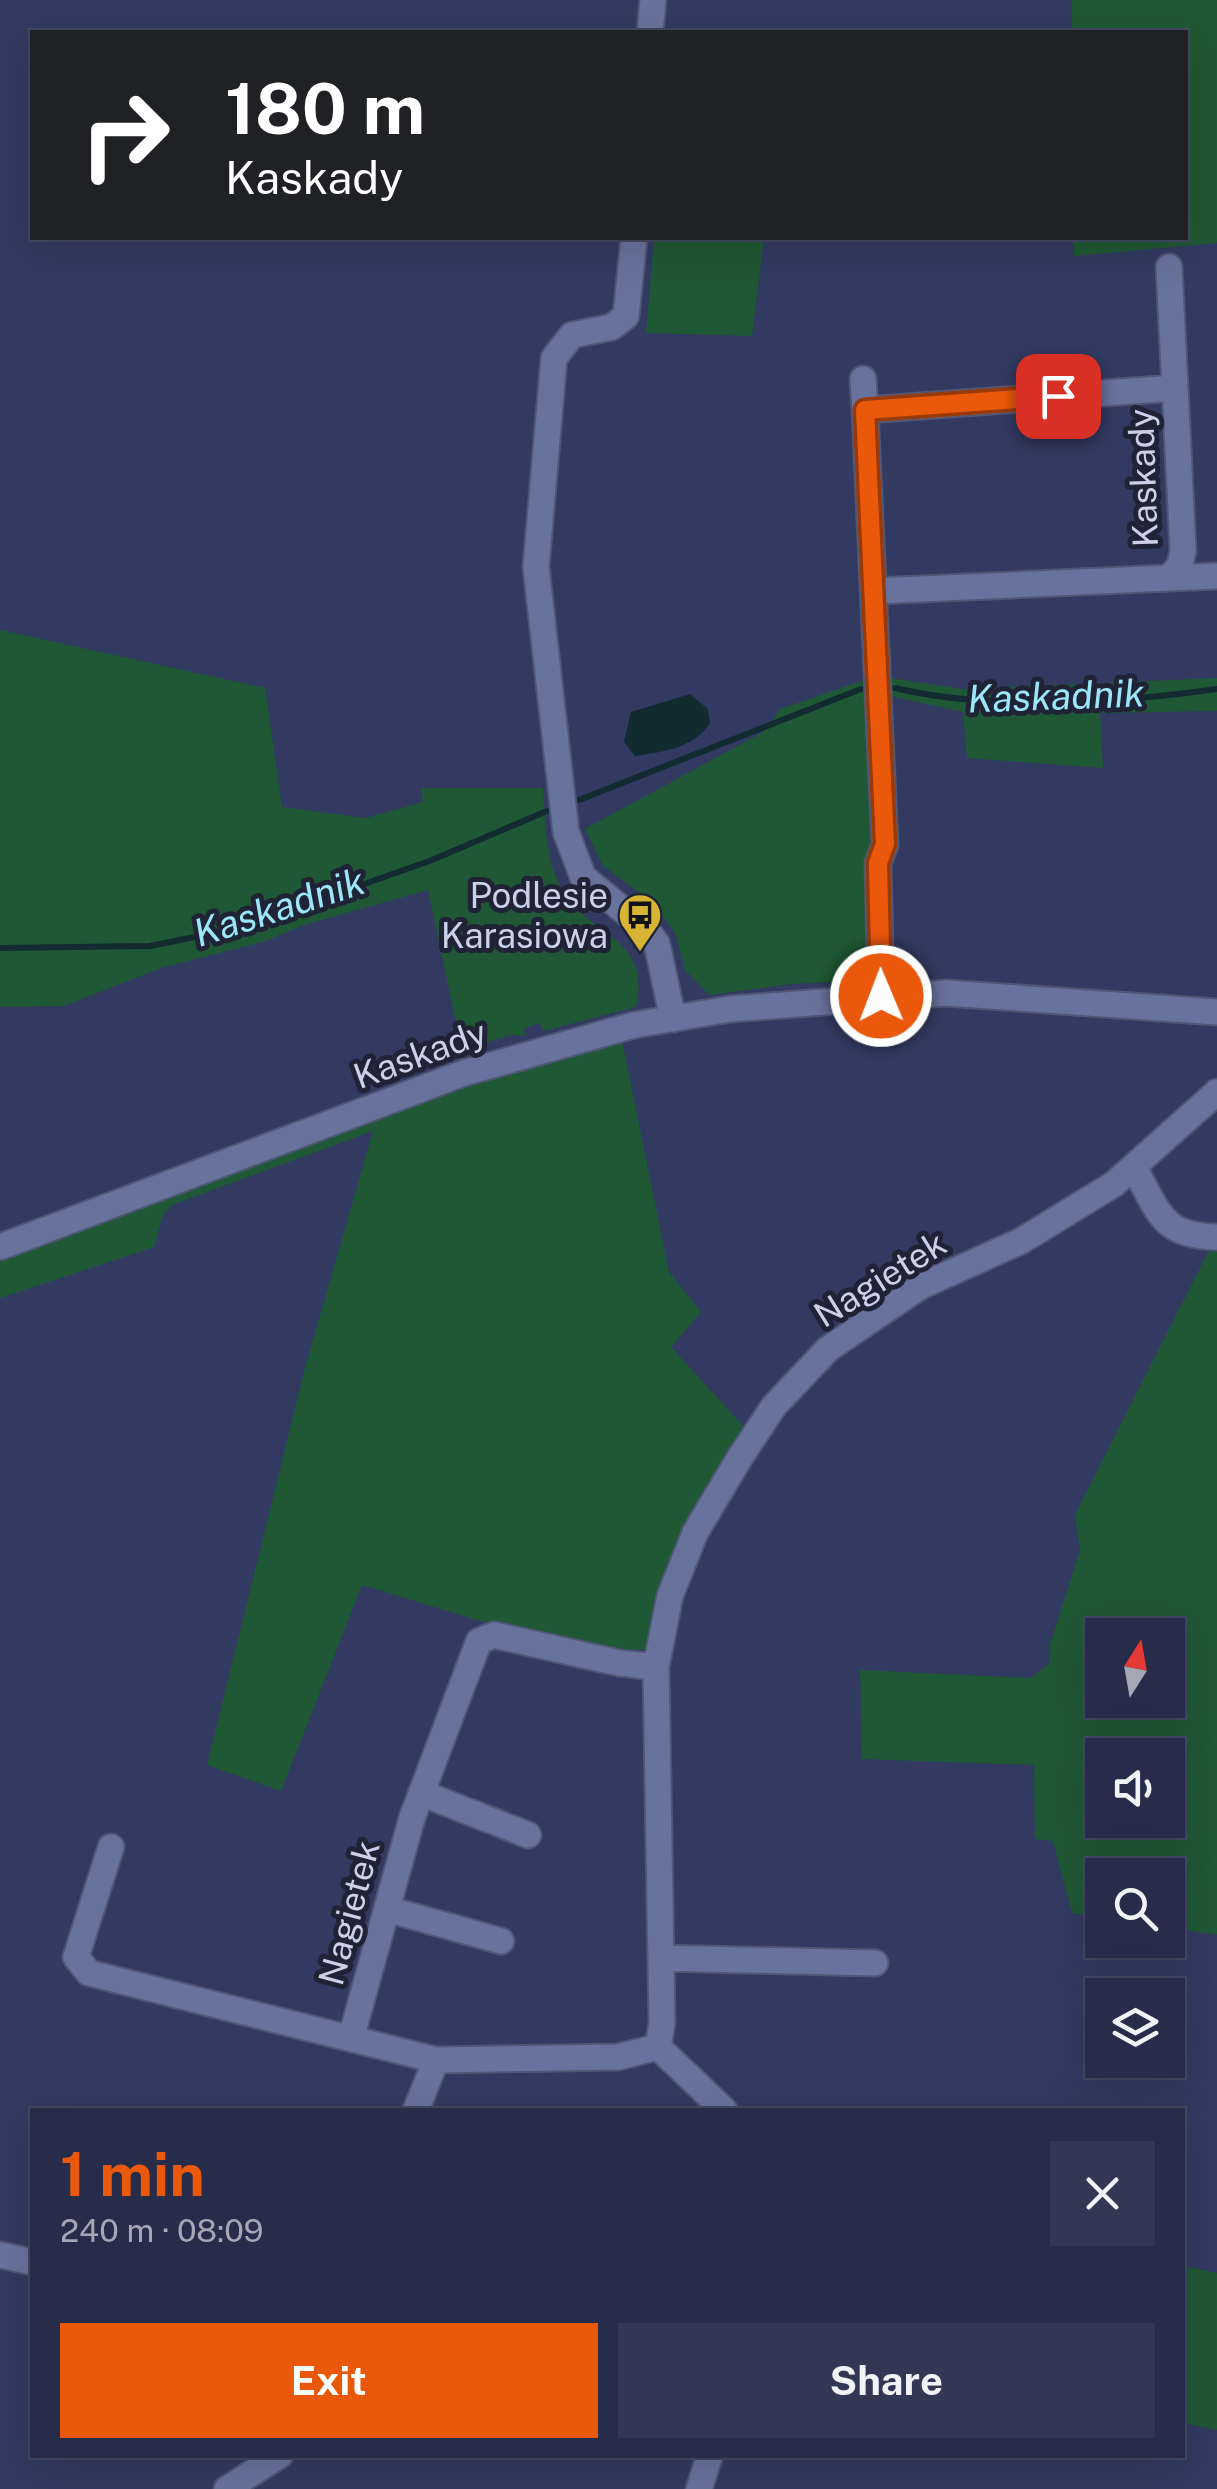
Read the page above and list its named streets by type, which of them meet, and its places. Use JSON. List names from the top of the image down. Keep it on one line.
{"streets":{"street":["Kaskady","Nagietek"]},"water":["Kaskadnik"],"places":{"bus stop":["Podlesie Karasiowa"]},"north":"top","page":{"turn":["180 m","Kaskady"],"heading":["1 min","240 m · 08:09"],"buttons":["Exit","Share"]}}
